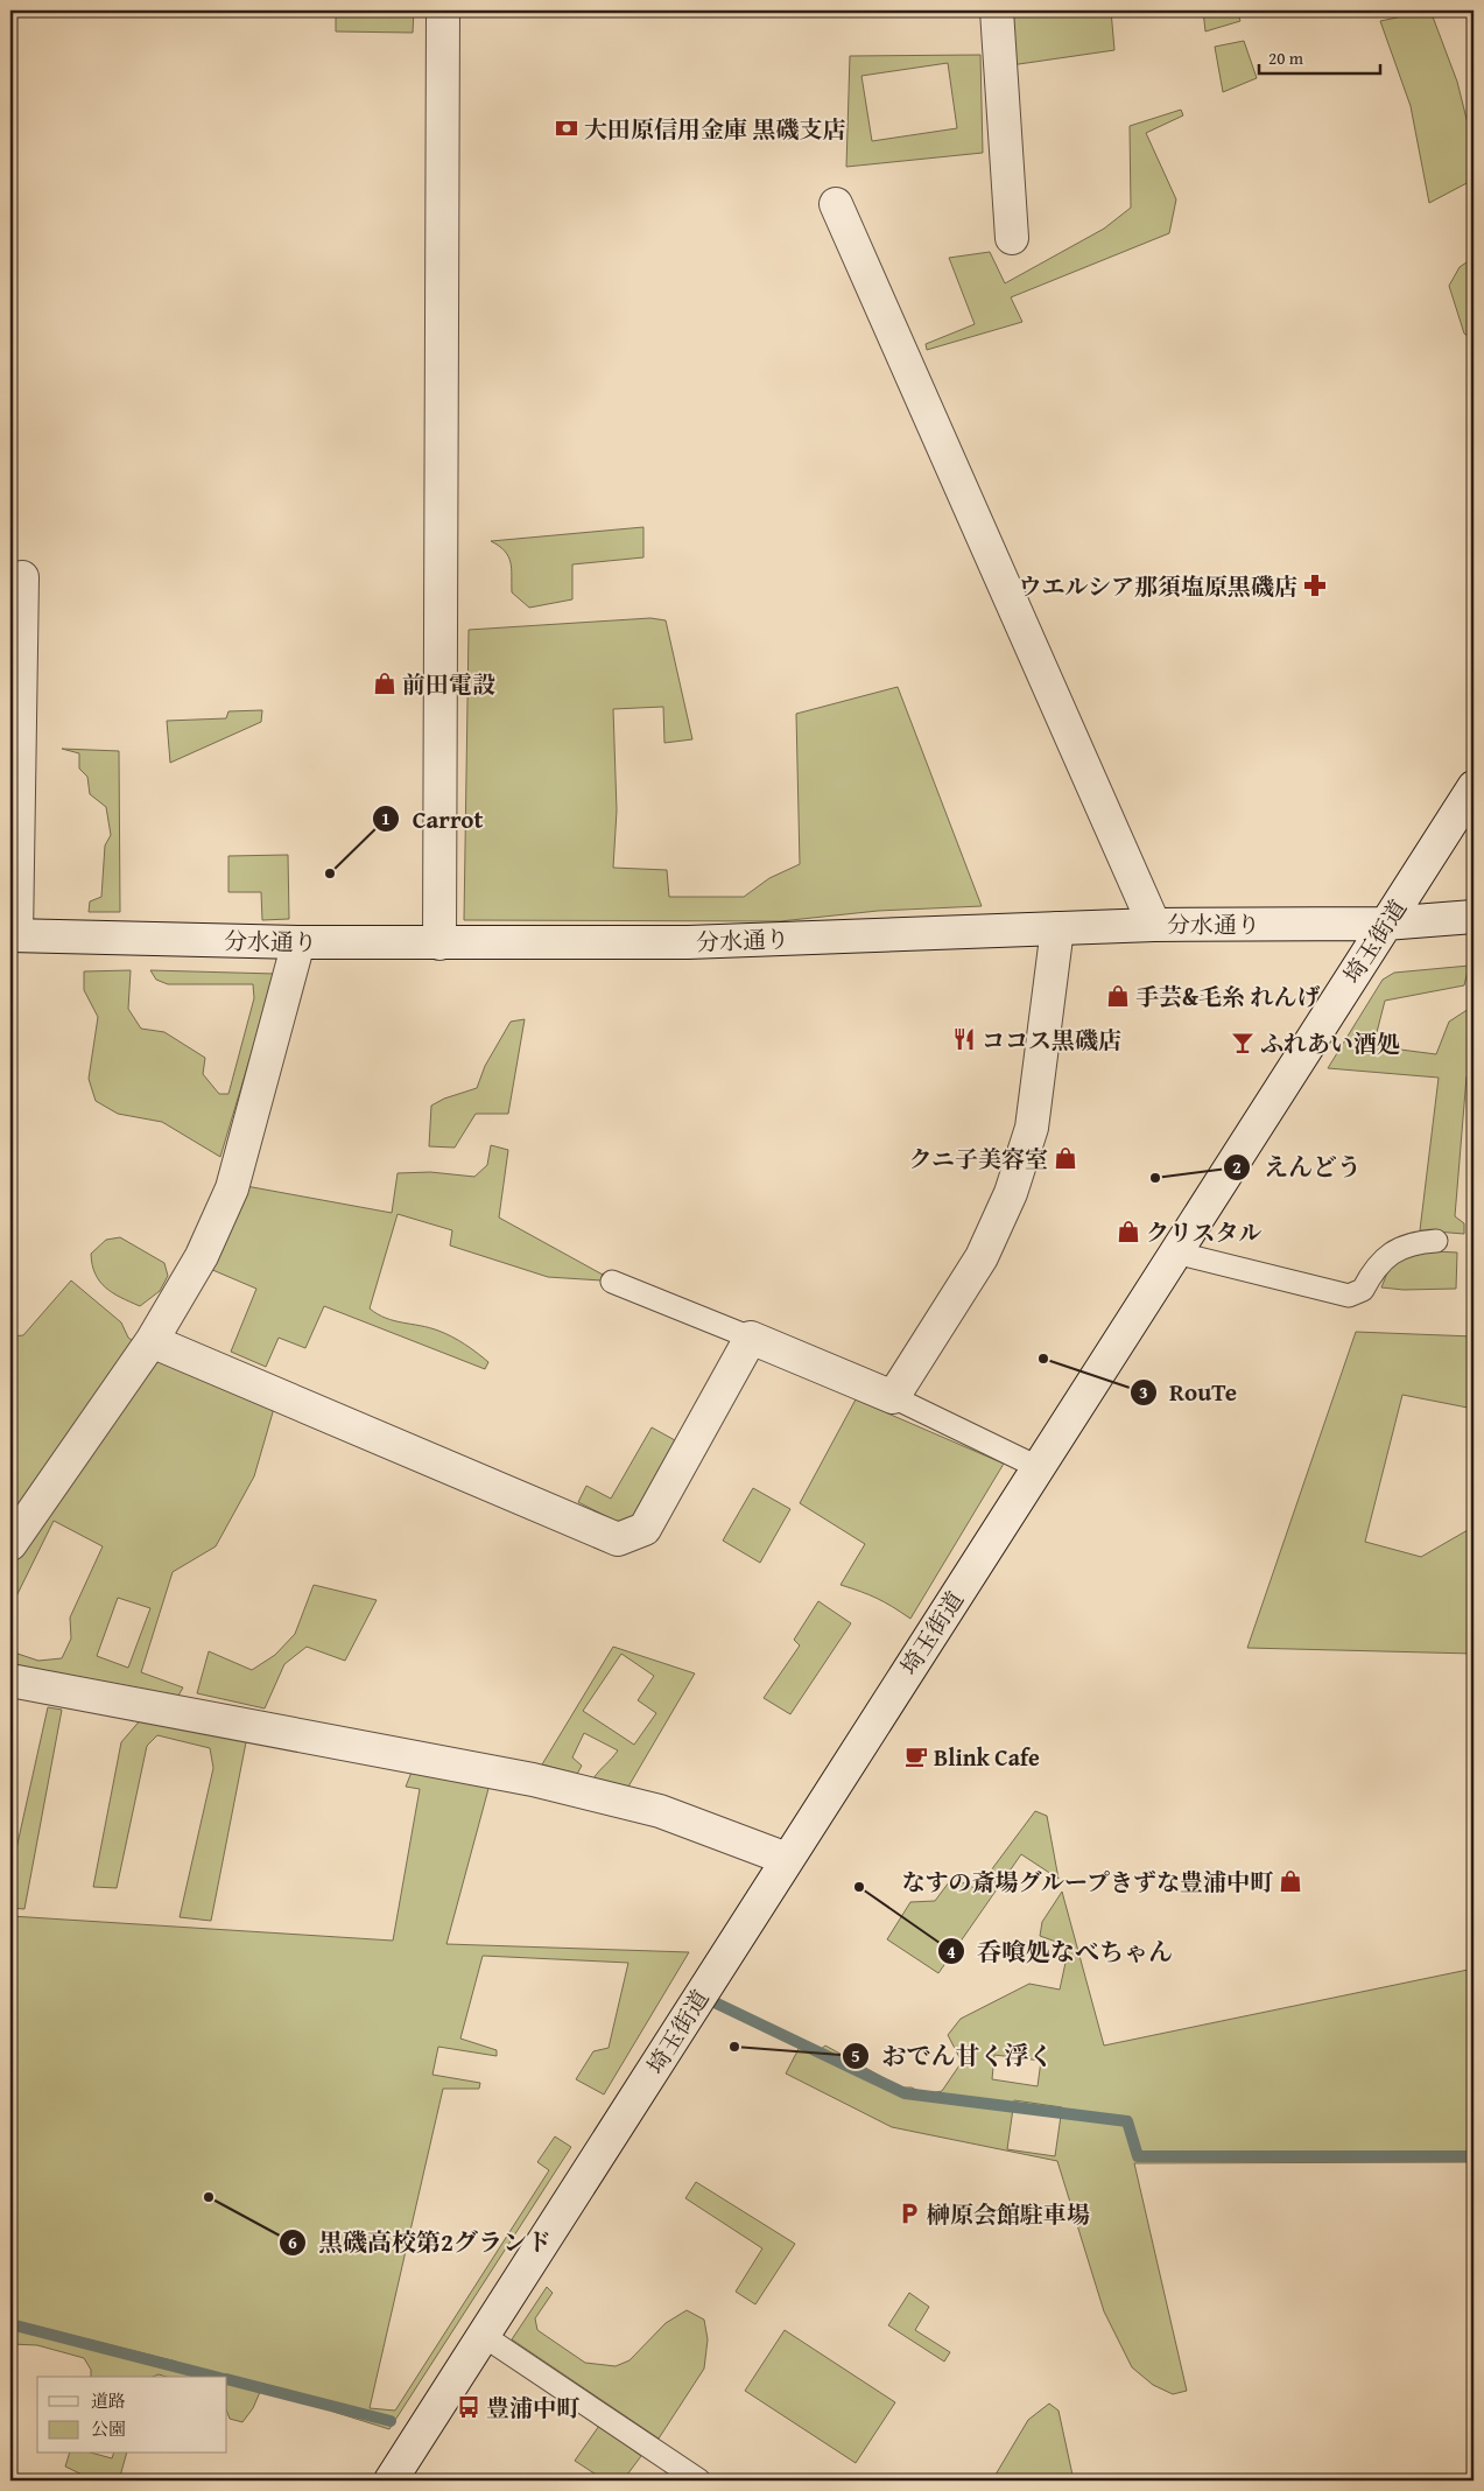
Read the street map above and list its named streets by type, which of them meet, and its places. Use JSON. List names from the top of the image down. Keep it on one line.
{"streets":{"street":["分水通り","埼玉街道"]},"crossings":[["分水通り","埼玉街道"]],"places":{"bank":["大田原信用金庫 黒磯支店"],"pharmacy":["ウエルシア那須塩原黒磯店"],"shop":["前田電設","手芸&毛糸 れんげ","クニ子美容室","クリスタル","なすの斎場グループきずな豊浦中町"],"other":["Carrot","えんどう","RouTe","呑喰処なべちゃん","おでん甘く浮く","黒磯高校第2グランド"],"restaurant":["ココス黒磯店"],"bar":["ふれあい酒処"],"cafe":["Blink Cafe"],"parking":["榊原会館駐車場"],"bus stop":["豊浦中町"]},"legend":["道路","公園"],"scale_bar":"20 m"}
